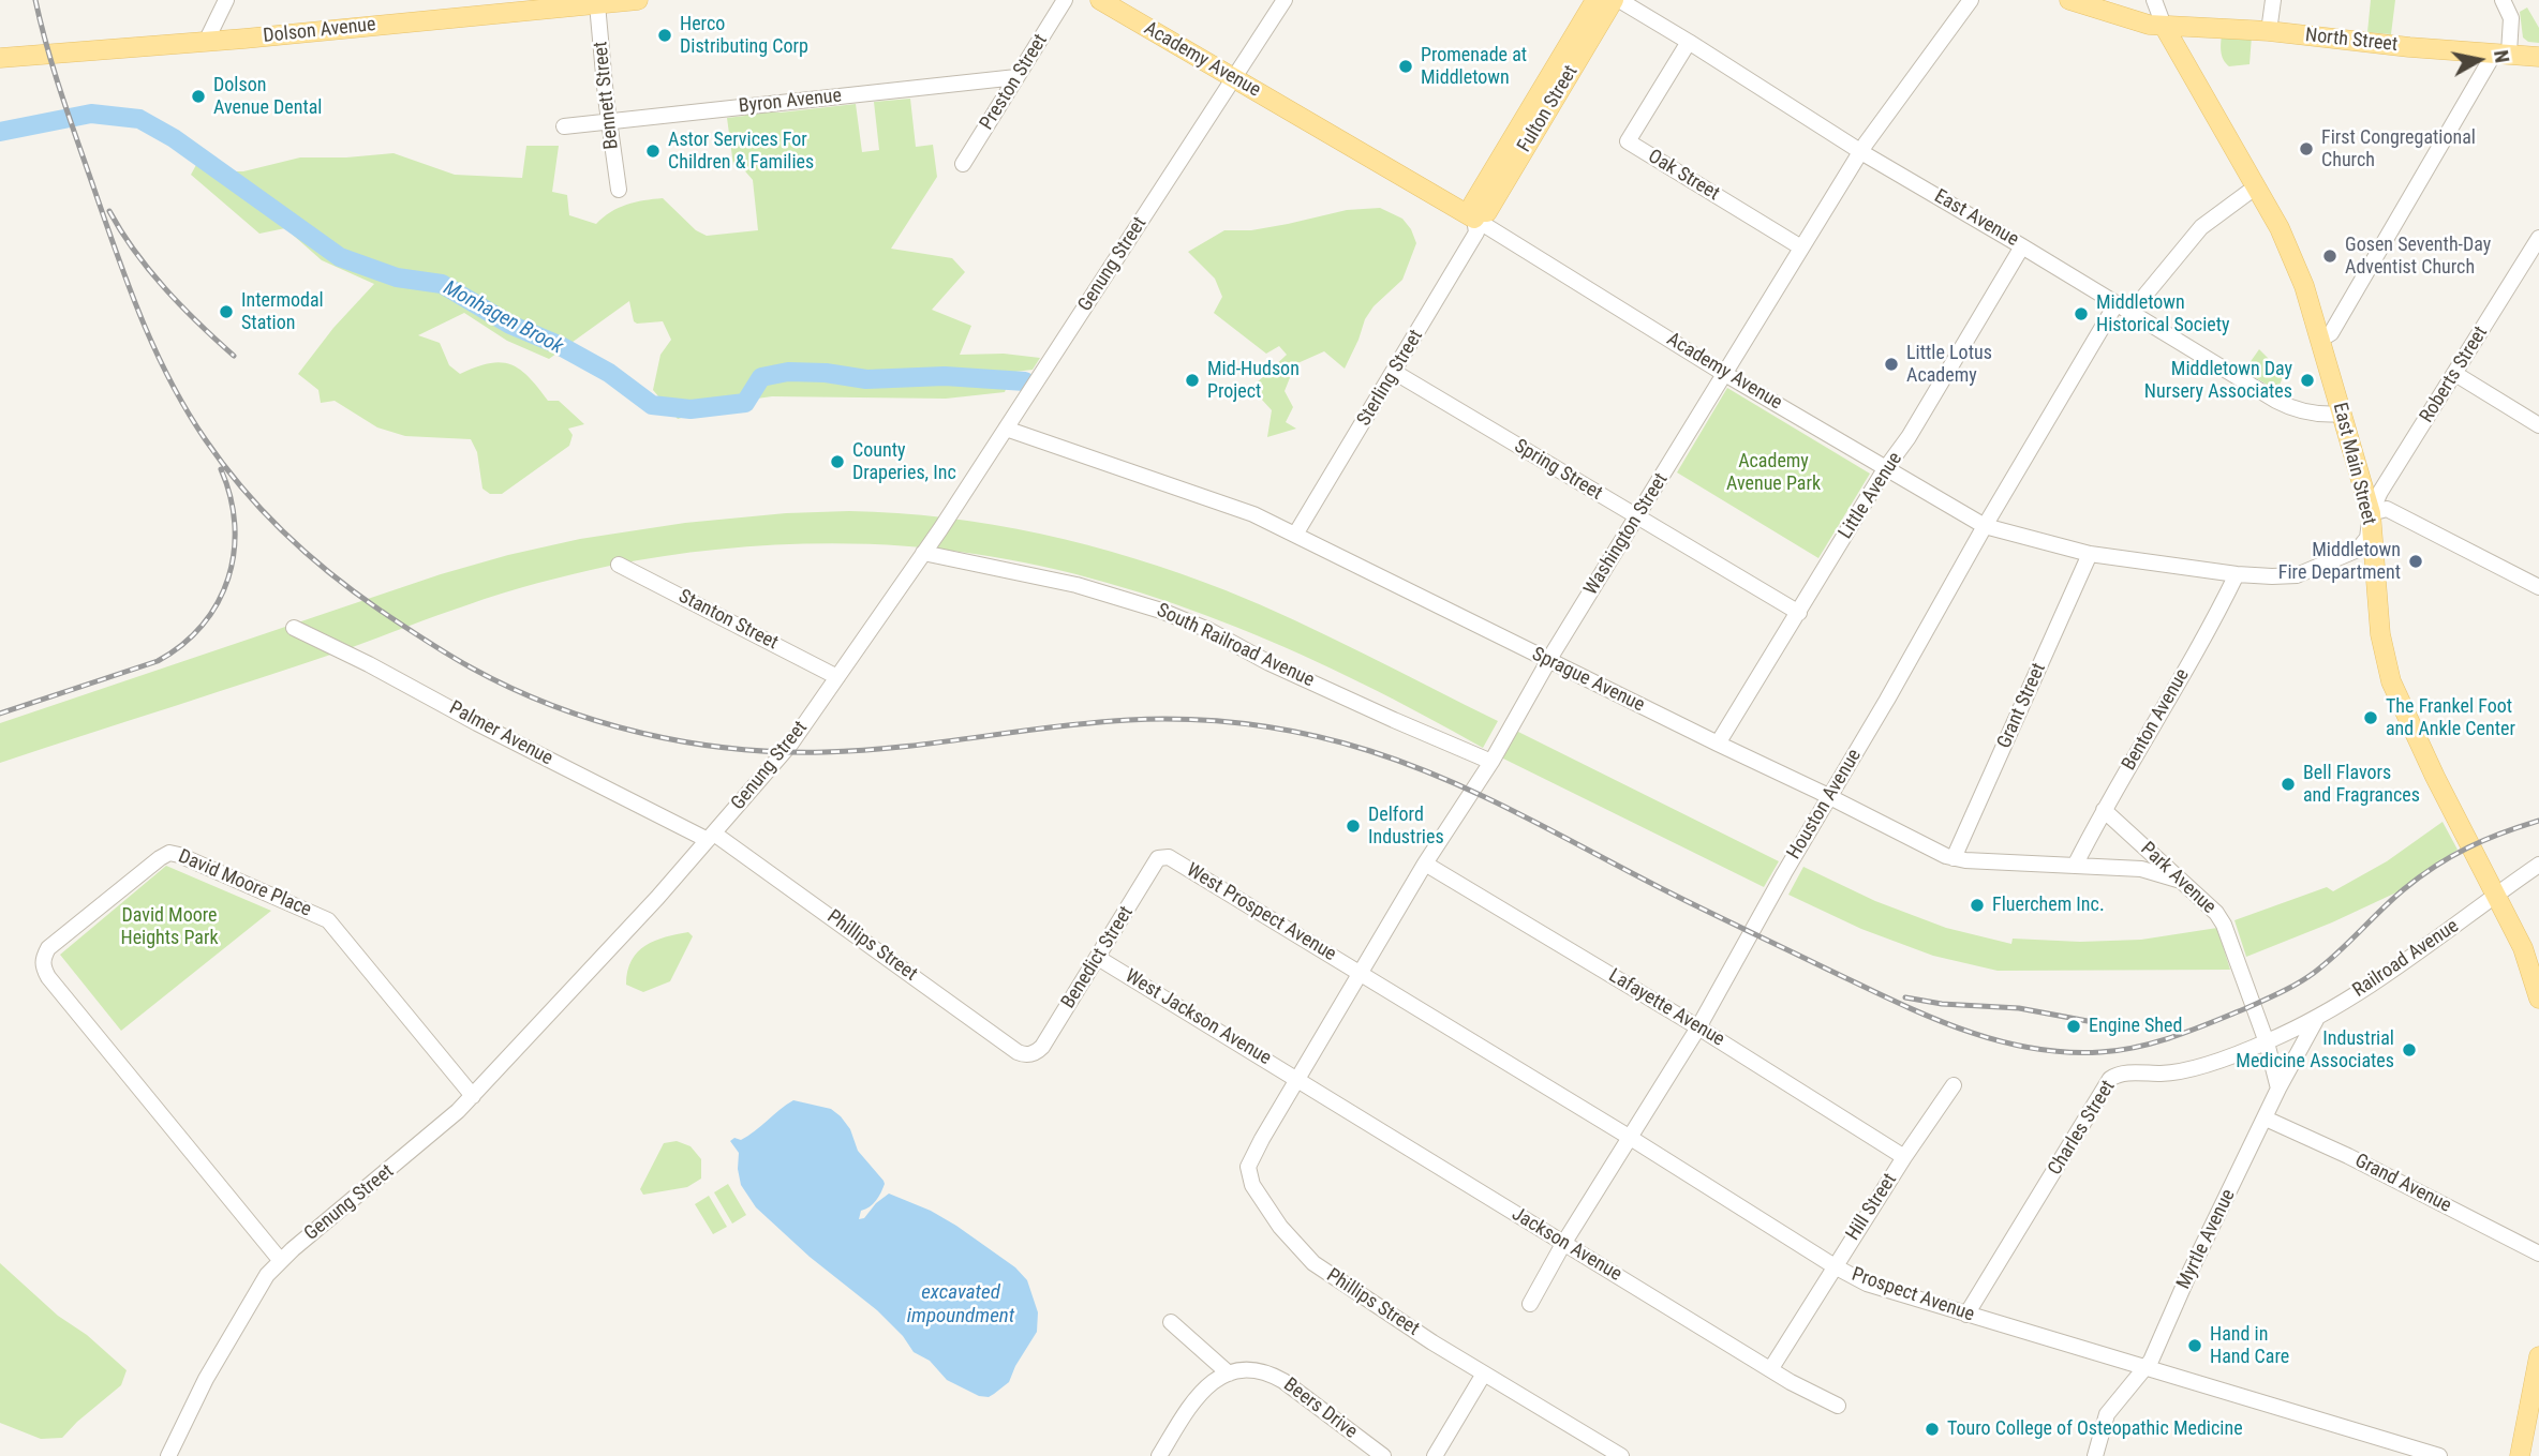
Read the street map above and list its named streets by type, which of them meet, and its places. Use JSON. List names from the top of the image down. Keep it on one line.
{"streets":{"main road":["Dolson Avenue","North Street","Academy Avenue","Fulton Street","East Main Street"],"street":["Preston Street","Bennett Street","Byron Avenue","Oak Street","East Avenue","Genung Street","Roberts Street","Sterling Street","Spring Street","Little Avenue","Washington Street","Stanton Street","South Railroad Avenue","Sprague Avenue","Grant Street","Benton Avenue","Palmer Avenue","Houston Avenue","Park Avenue","David Moore Place","West Prospect Avenue","Phillips Street","Benedict Street","Railroad Avenue","Lafayette Avenue","West Jackson Avenue","Charles Street","Grand Avenue","Hill Street","Myrtle Avenue","Jackson Avenue","Prospect Avenue","Beers Drive"]},"crossings":[["Dolson Avenue","Bennett Street"],["North Street","East Main Street"],["Academy Avenue","Fulton Street"],["Academy Avenue","Genung Street"],["Academy Avenue","Roberts Street"],["Academy Avenue","Sterling Street"],["Academy Avenue","East Main Street"],["Academy Avenue","Little Avenue"],["Academy Avenue","Washington Street"],["Academy Avenue","Grant Street"],["Academy Avenue","Benton Avenue"],["Academy Avenue","Houston Avenue"],["Preston Street","Byron Avenue"],["Bennett Street","Byron Avenue"],["Fulton Street","East Avenue"],["Fulton Street","Sterling Street"],["Oak Street","East Avenue"],["Oak Street","Washington Street"],["East Avenue","East Main Street"],["East Avenue","Little Avenue"],["East Avenue","Washington Street"],["East Avenue","Houston Avenue"],["Genung Street","Stanton Street"],["Genung Street","South Railroad Avenue"],["Genung Street","Sprague Avenue"],["Genung Street","Palmer Avenue"],["Genung Street","David Moore Place"],["Genung Street","Phillips Street"],["Roberts Street","East Main Street"],["Sterling Street","Spring Street"],["Sterling Street","Sprague Avenue"],["East Main Street","Railroad Avenue"],["Spring Street","Little Avenue"],["Spring Street","Washington Street"],["Little Avenue","Sprague Avenue"],["Washington Street","South Railroad Avenue"],["Washington Street","Sprague Avenue"],["Washington Street","West Prospect Avenue"],["Washington Street","Phillips Street"],["Washington Street","Lafayette Avenue"],["Washington Street","West Jackson Avenue"],["Washington Street","Jackson Avenue"],["Washington Street","Prospect Avenue"],["Sprague Avenue","Grant Street"],["Sprague Avenue","Benton Avenue"],["Sprague Avenue","Houston Avenue"],["Sprague Avenue","Park Avenue"],["Benton Avenue","Park Avenue"],["Palmer Avenue","Phillips Street"],["Houston Avenue","Lafayette Avenue"],["Houston Avenue","Jackson Avenue"],["Houston Avenue","Prospect Avenue"],["Park Avenue","Railroad Avenue"],["Park Avenue","Charles Street"],["West Prospect Avenue","Benedict Street"],["West Prospect Avenue","Prospect Avenue"],["Phillips Street","Benedict Street"],["Phillips Street","West Jackson Avenue"],["Phillips Street","Jackson Avenue"],["Benedict Street","West Jackson Avenue"],["Railroad Avenue","Charles Street"],["Railroad Avenue","Myrtle Avenue"],["Lafayette Avenue","Hill Street"],["West Jackson Avenue","Jackson Avenue"],["Charles Street","Prospect Avenue"],["Grand Avenue","Myrtle Avenue"],["Hill Street","Jackson Avenue"],["Hill Street","Prospect Avenue"],["Myrtle Avenue","Prospect Avenue"]],"water":["Monhagen Brook","excavated impoundment"],"parks":["Academy Avenue Park","David Moore Heights Park"],"places":["Herco Distributing Corp","Promenade at Middletown","Dolson Avenue Dental","First Congregational Church","Astor Services For Children & Families","Gosen Seventh-Day Adventist Church","Intermodal Station","Middletown Historical Society","Little Lotus Academy","Mid-Hudson Project","Middletown Day Nursery Associates","County Draperies, Inc","Middletown Fire Department","The Frankel Foot and Ankle Center","Bell Flavors and Fragrances","Delford Industries","Fluerchem Inc.","Engine Shed","Industrial Medicine Associates","Hand in Hand Care","Touro College of Osteopathic Medicine"],"north":"right"}
